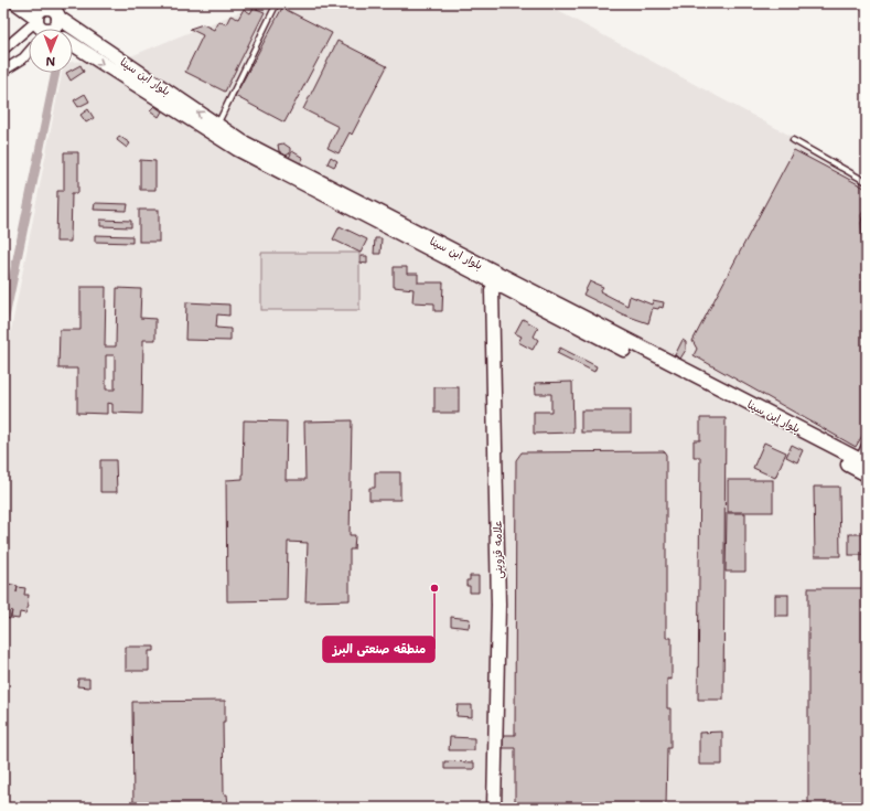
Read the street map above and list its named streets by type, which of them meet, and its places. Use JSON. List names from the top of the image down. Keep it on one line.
{"streets":{"street":["بلوار ابن سینا","علامه قزوینی"]},"places":["منطقه صنعتی البرز"],"north":"bottom"}
